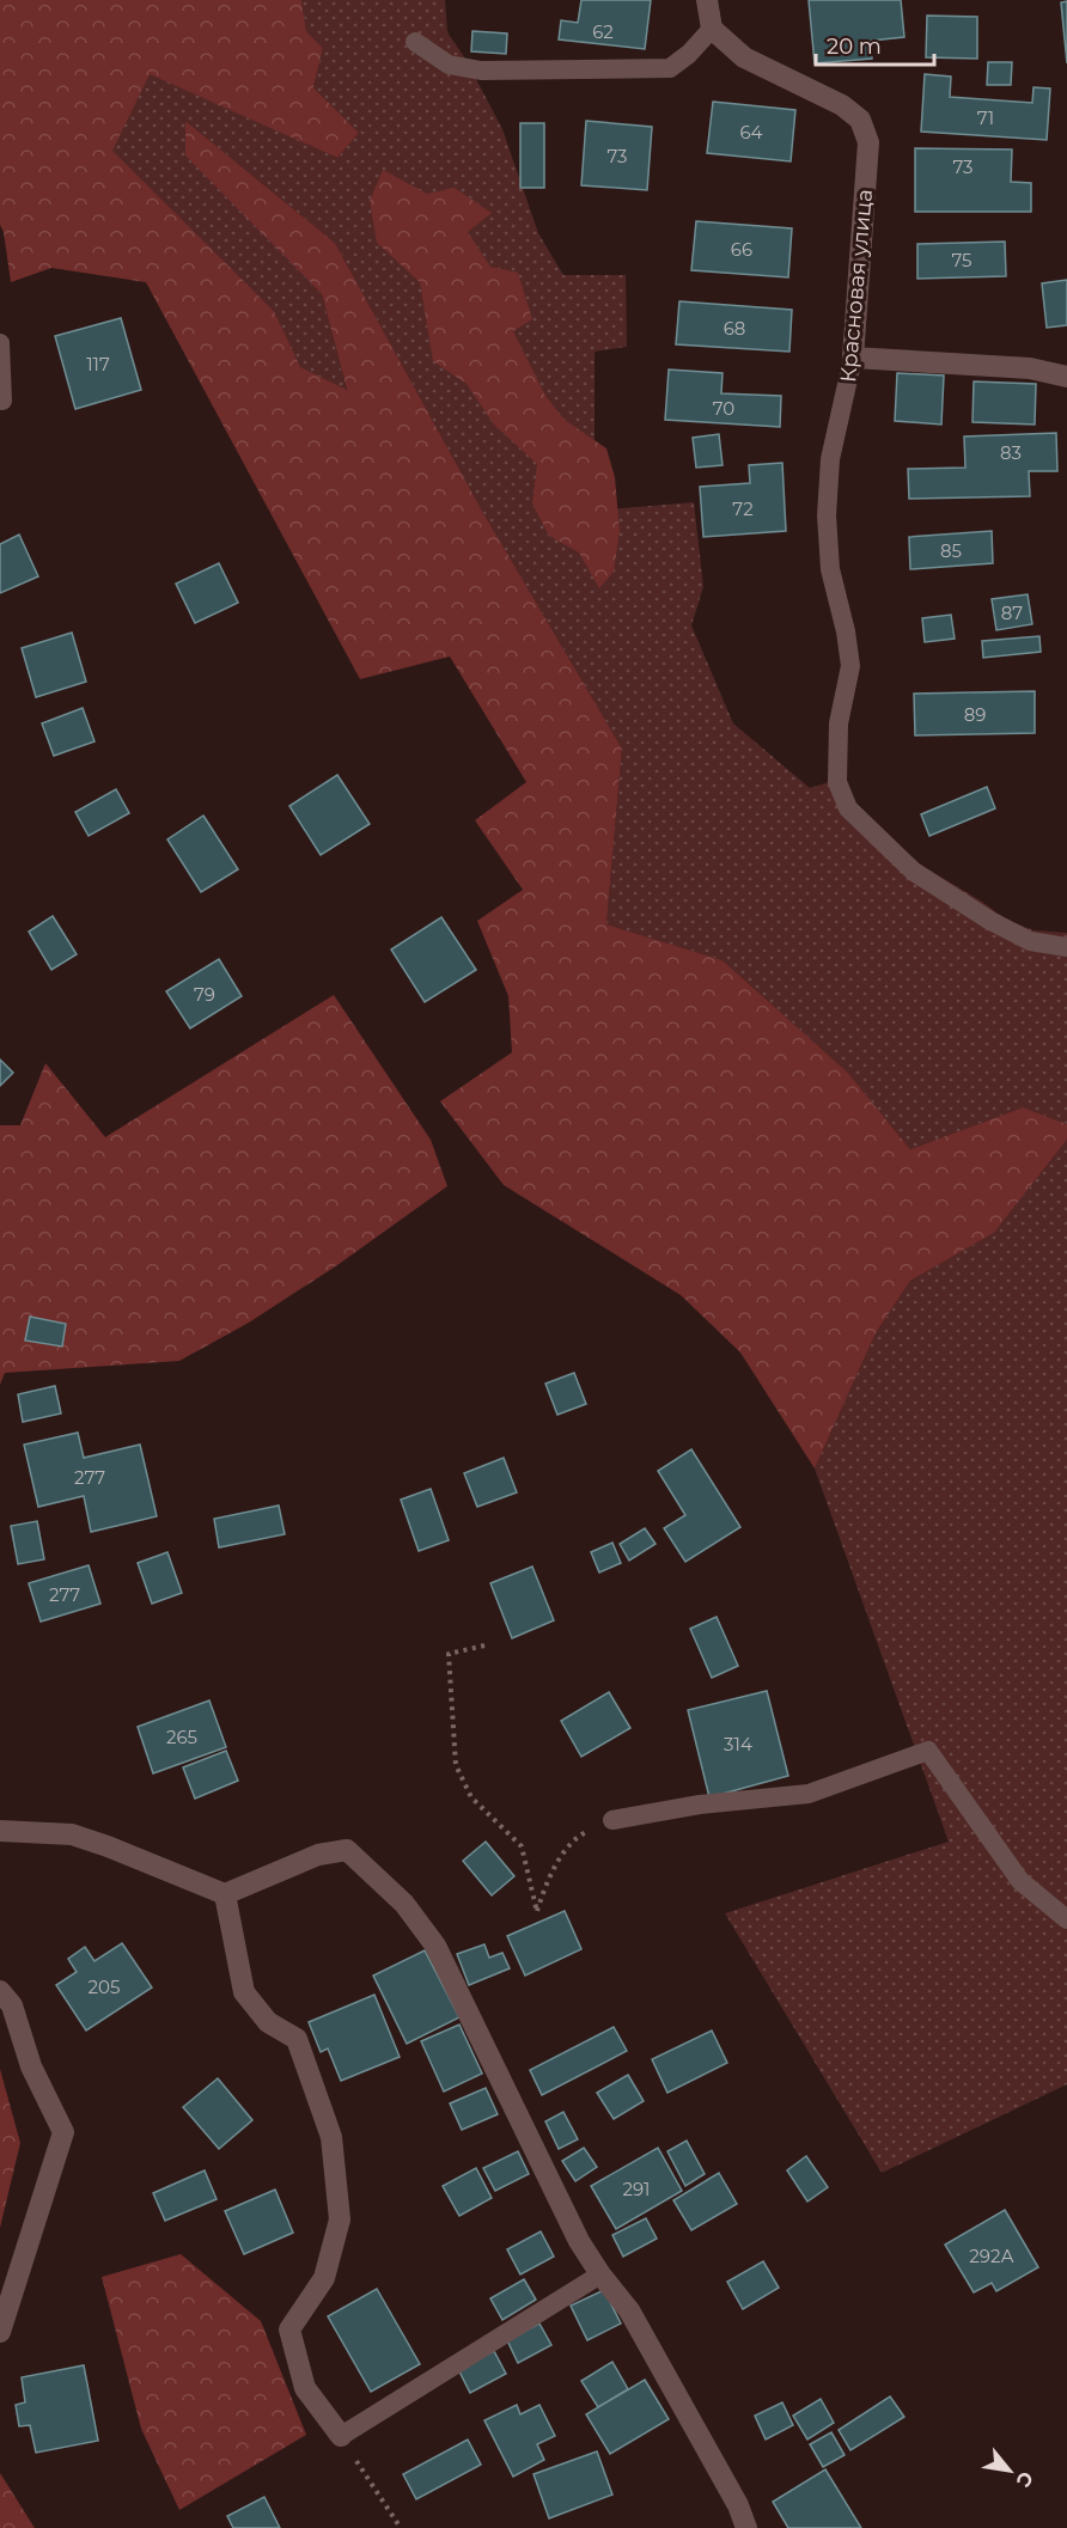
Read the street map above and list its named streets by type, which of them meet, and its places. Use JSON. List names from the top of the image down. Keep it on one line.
{"streets":{"street":["Красновая улица"]},"house_numbers":["62","71","64","73","73","66","75","68","117","70","83","72","85","87","89","79","277","277","265","314","205","291","292А"],"scale_bar":"20 m","north":"bottom right"}
